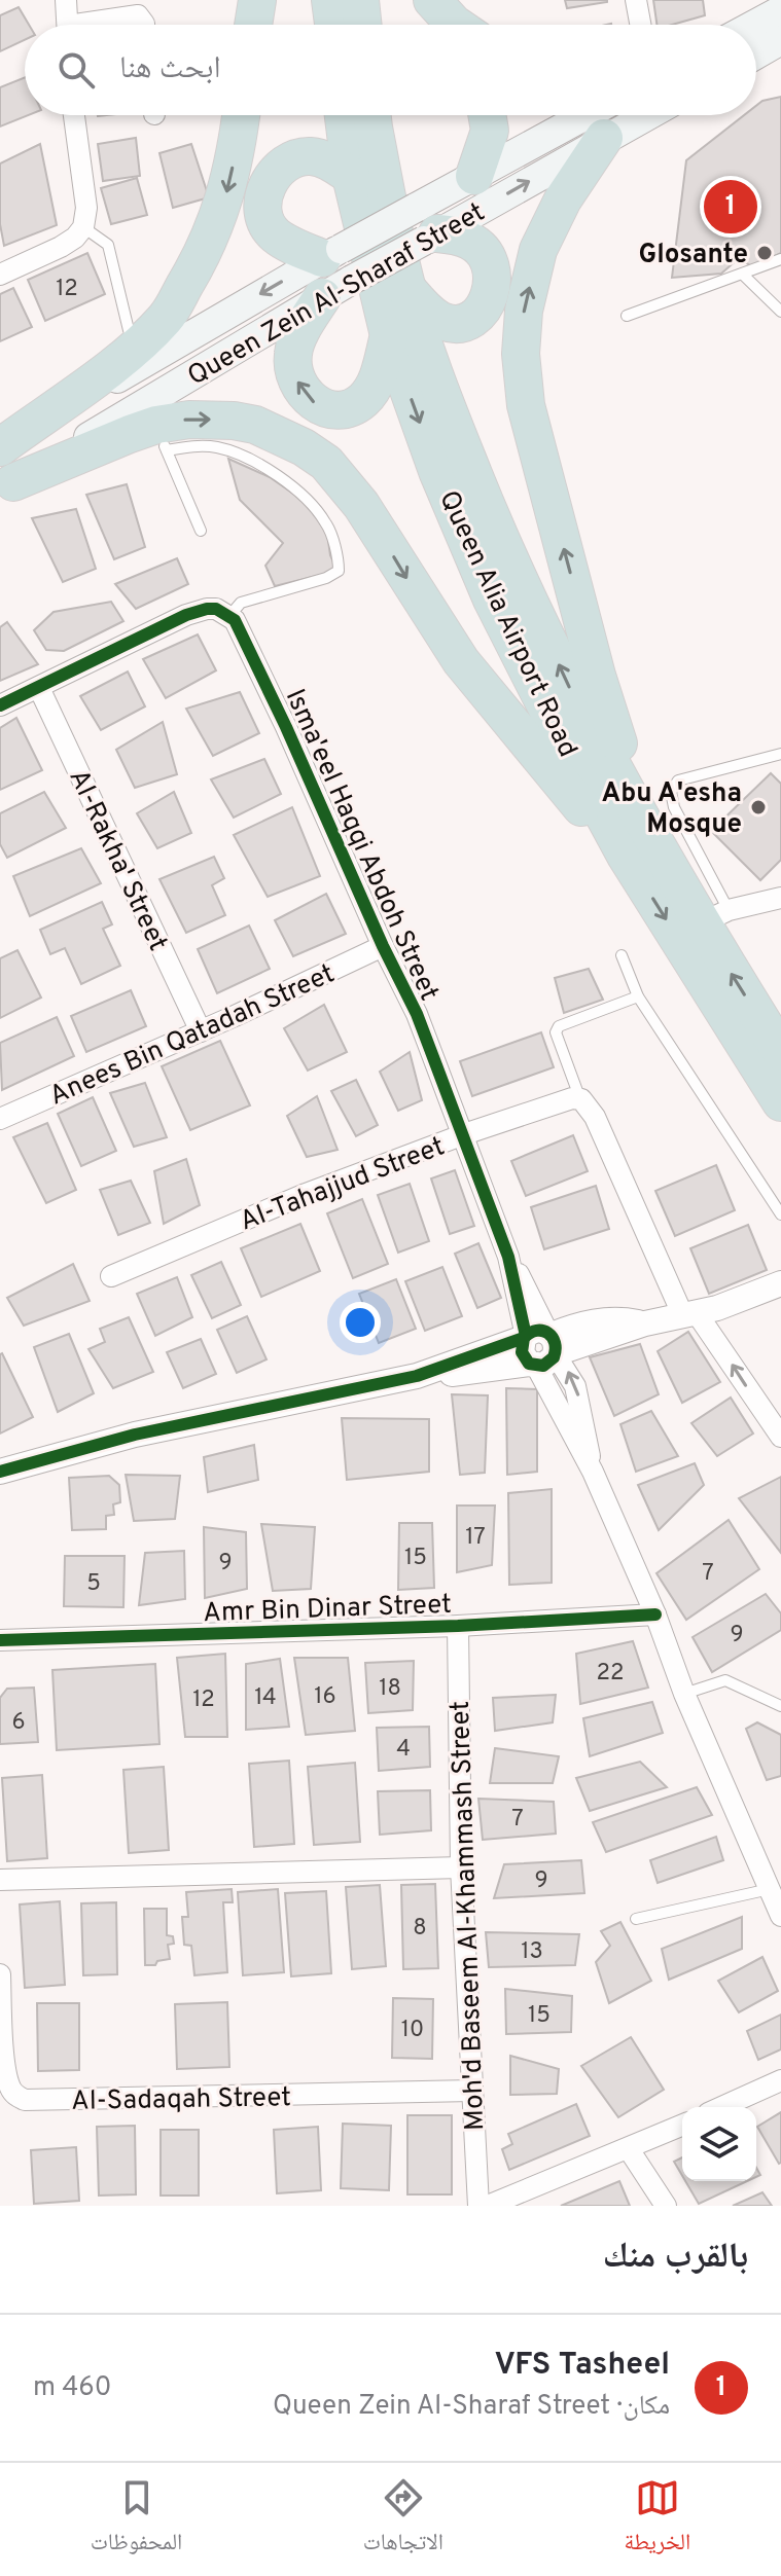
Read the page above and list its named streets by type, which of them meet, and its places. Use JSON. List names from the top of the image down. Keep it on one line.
{"streets":{"highway":["Queen Alia Airport Road"],"main road":["Queen Zein Al-Sharaf Street"],"street":["Isma'eel Haqqi Abdoh Street","Al-Rakha' Street","Anees Bin Qatadah Street","Al-Tahajjud Street","Amr Bin Dinar Street","Moh'd Baseem Al-Khammash Street","Al-Sadaqah Street"]},"crossings":[["Isma'eel Haqqi Abdoh Street","Anees Bin Qatadah Street"],["Isma'eel Haqqi Abdoh Street","Al-Tahajjud Street"],["Isma'eel Haqqi Abdoh Street","Amr Bin Dinar Street"],["Al-Rakha' Street","Anees Bin Qatadah Street"],["Amr Bin Dinar Street","Moh'd Baseem Al-Khammash Street"],["Moh'd Baseem Al-Khammash Street","Al-Sadaqah Street"]],"places":["Glosante","Abu A'esha Mosque"],"house_numbers":["12","17","15","9","7","5","9","22","18","16","14","12","6","4","7","9","8","13","15","10"],"page":{"search":"ابحث هنا","pins":"1","heading":"بالقرب منك","list":[{"mark":"1","name":"VFS Tasheel","note":"مكان · Queen Zein Al-Sharaf Street","value":"460 m"}],"nav":["الخريطة","الاتجاهات","المحفوظات"]}}
